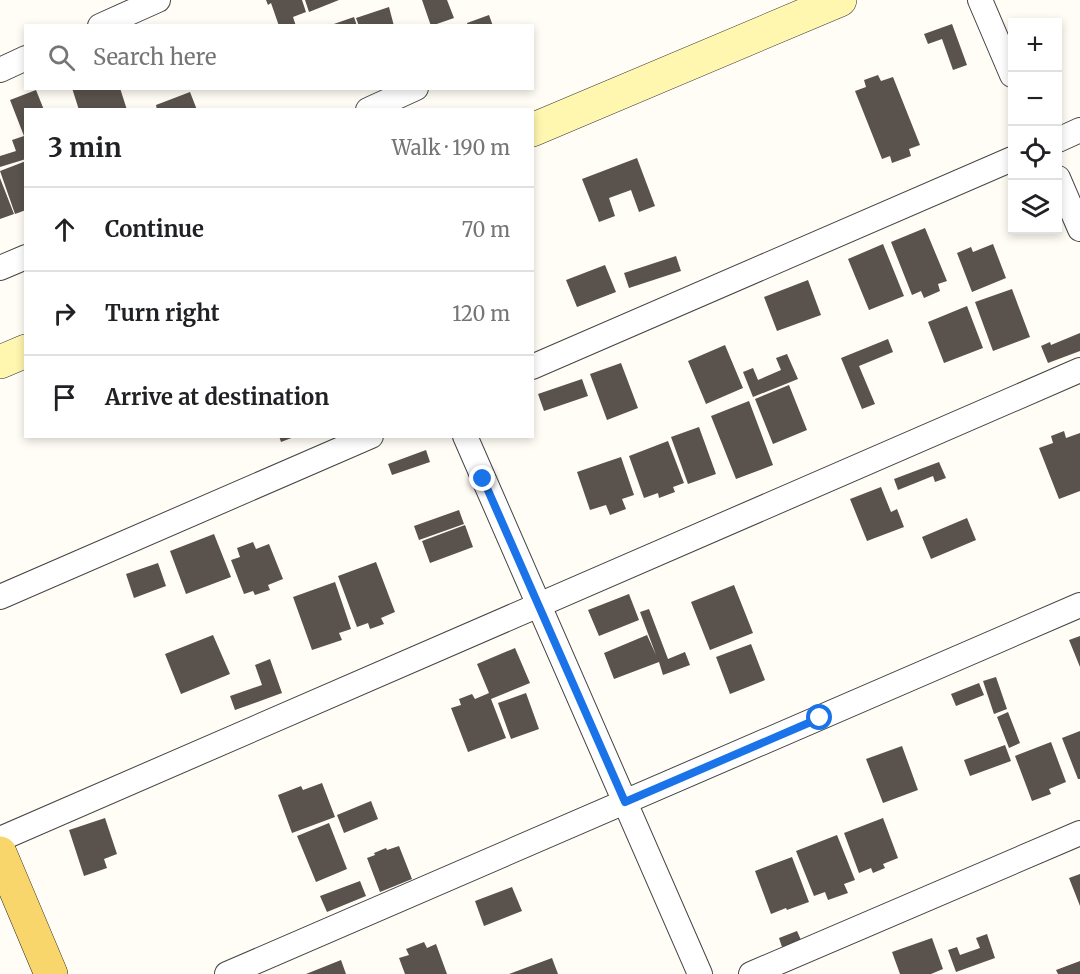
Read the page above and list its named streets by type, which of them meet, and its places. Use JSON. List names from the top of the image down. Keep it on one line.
{"page":{"map_buttons":["+","−"],"search":"Search here","heading":["3 min","Walk · 190 m"],"list":[["Continue","70 m"],["Turn right","120 m"],"Arrive at destination"]}}
